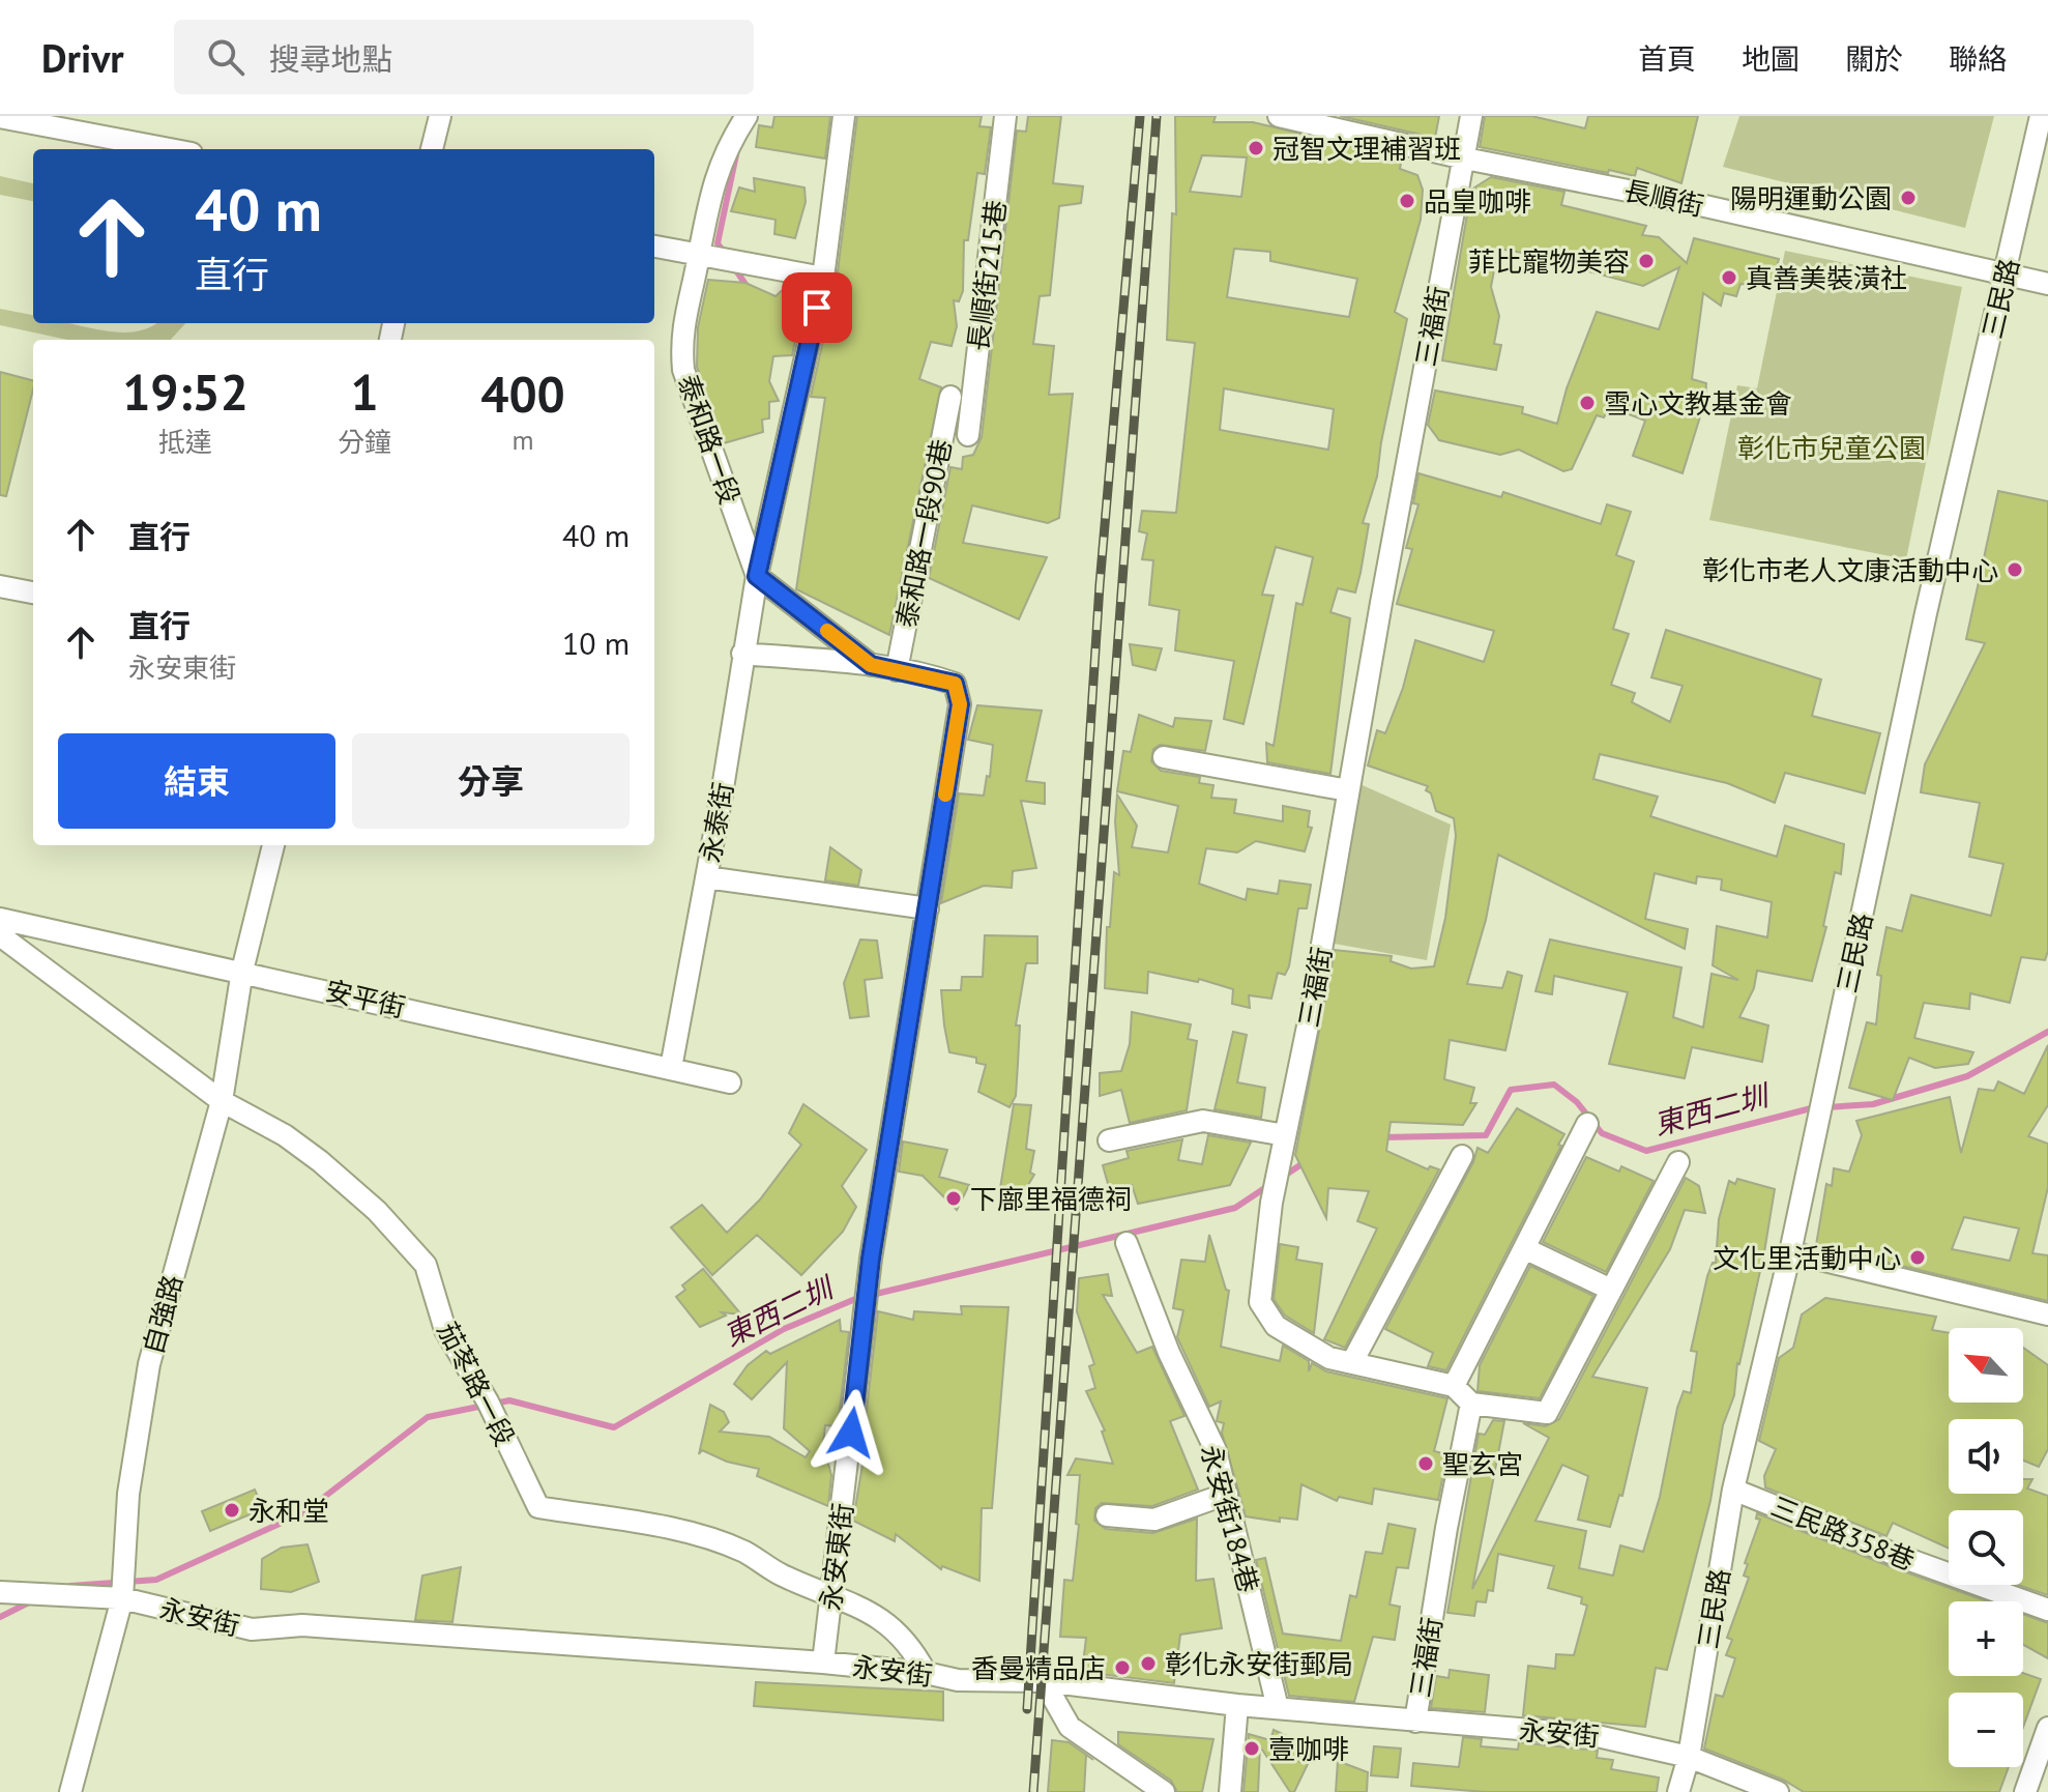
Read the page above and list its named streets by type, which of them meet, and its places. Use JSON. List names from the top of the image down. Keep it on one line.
{"streets":{"street":["長順街","長順街215巷","三民路","三福街","泰和路一段","泰和路一段90巷","永泰街","安平街","自強路","茄苳路一段","永安街184巷","三民路358巷","永安東街","永安街"]},"crossings":[["長順街","三民路"],["長順街","三福街"],["三民路","三民路358巷"],["三民路","永安街"],["三福街","永安街"],["泰和路一段","永泰街"],["永泰街","安平街"],["安平街","自強路"],["自強路","茄苳路一段"],["自強路","永安街"],["茄苳路一段","永安東街"],["茄苳路一段","永安街"],["永安街184巷","永安街"],["永安東街","永安街"]],"water":["東西二圳"],"parks":["彰化市兒童公園"],"places":["冠智文理補習班","陽明運動公園","品皇咖啡","菲比寵物美容","真善美裝潢社","雪心文教基金會","彰化市老人文康活動中心","下廍里福德祠","文化里活動中心","聖玄宮","永和堂","彰化永安街郵局","香曼精品店","壹咖啡"],"north":"top left","page":{"header":"Drivr","search":"搜尋地點","nav":["首頁","地圖","關於","聯絡"],"turn":["40 m","直行"],"eta":["19:52","抵達","1","分鐘","400","m"],"list":[{"name":"直行","value":"40 m"},{"name":"直行","note":"永安東街","value":"10 m"}],"buttons":["結束","分享"],"map_buttons":["+","−"]}}
